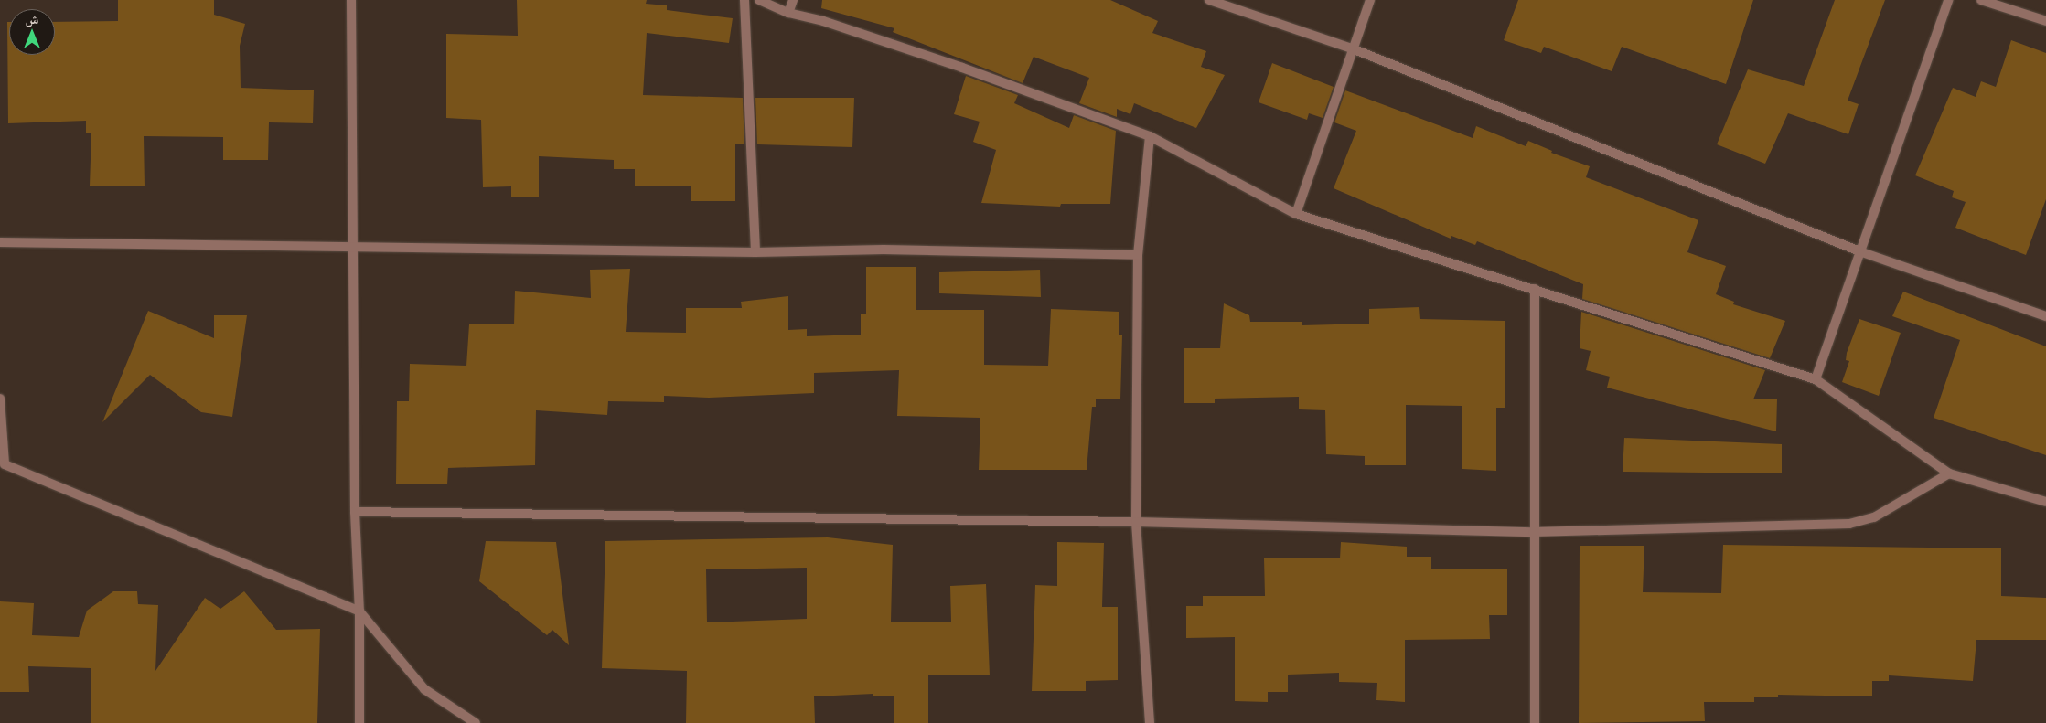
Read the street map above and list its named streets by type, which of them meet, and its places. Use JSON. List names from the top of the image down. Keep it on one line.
{"north":"top"}
